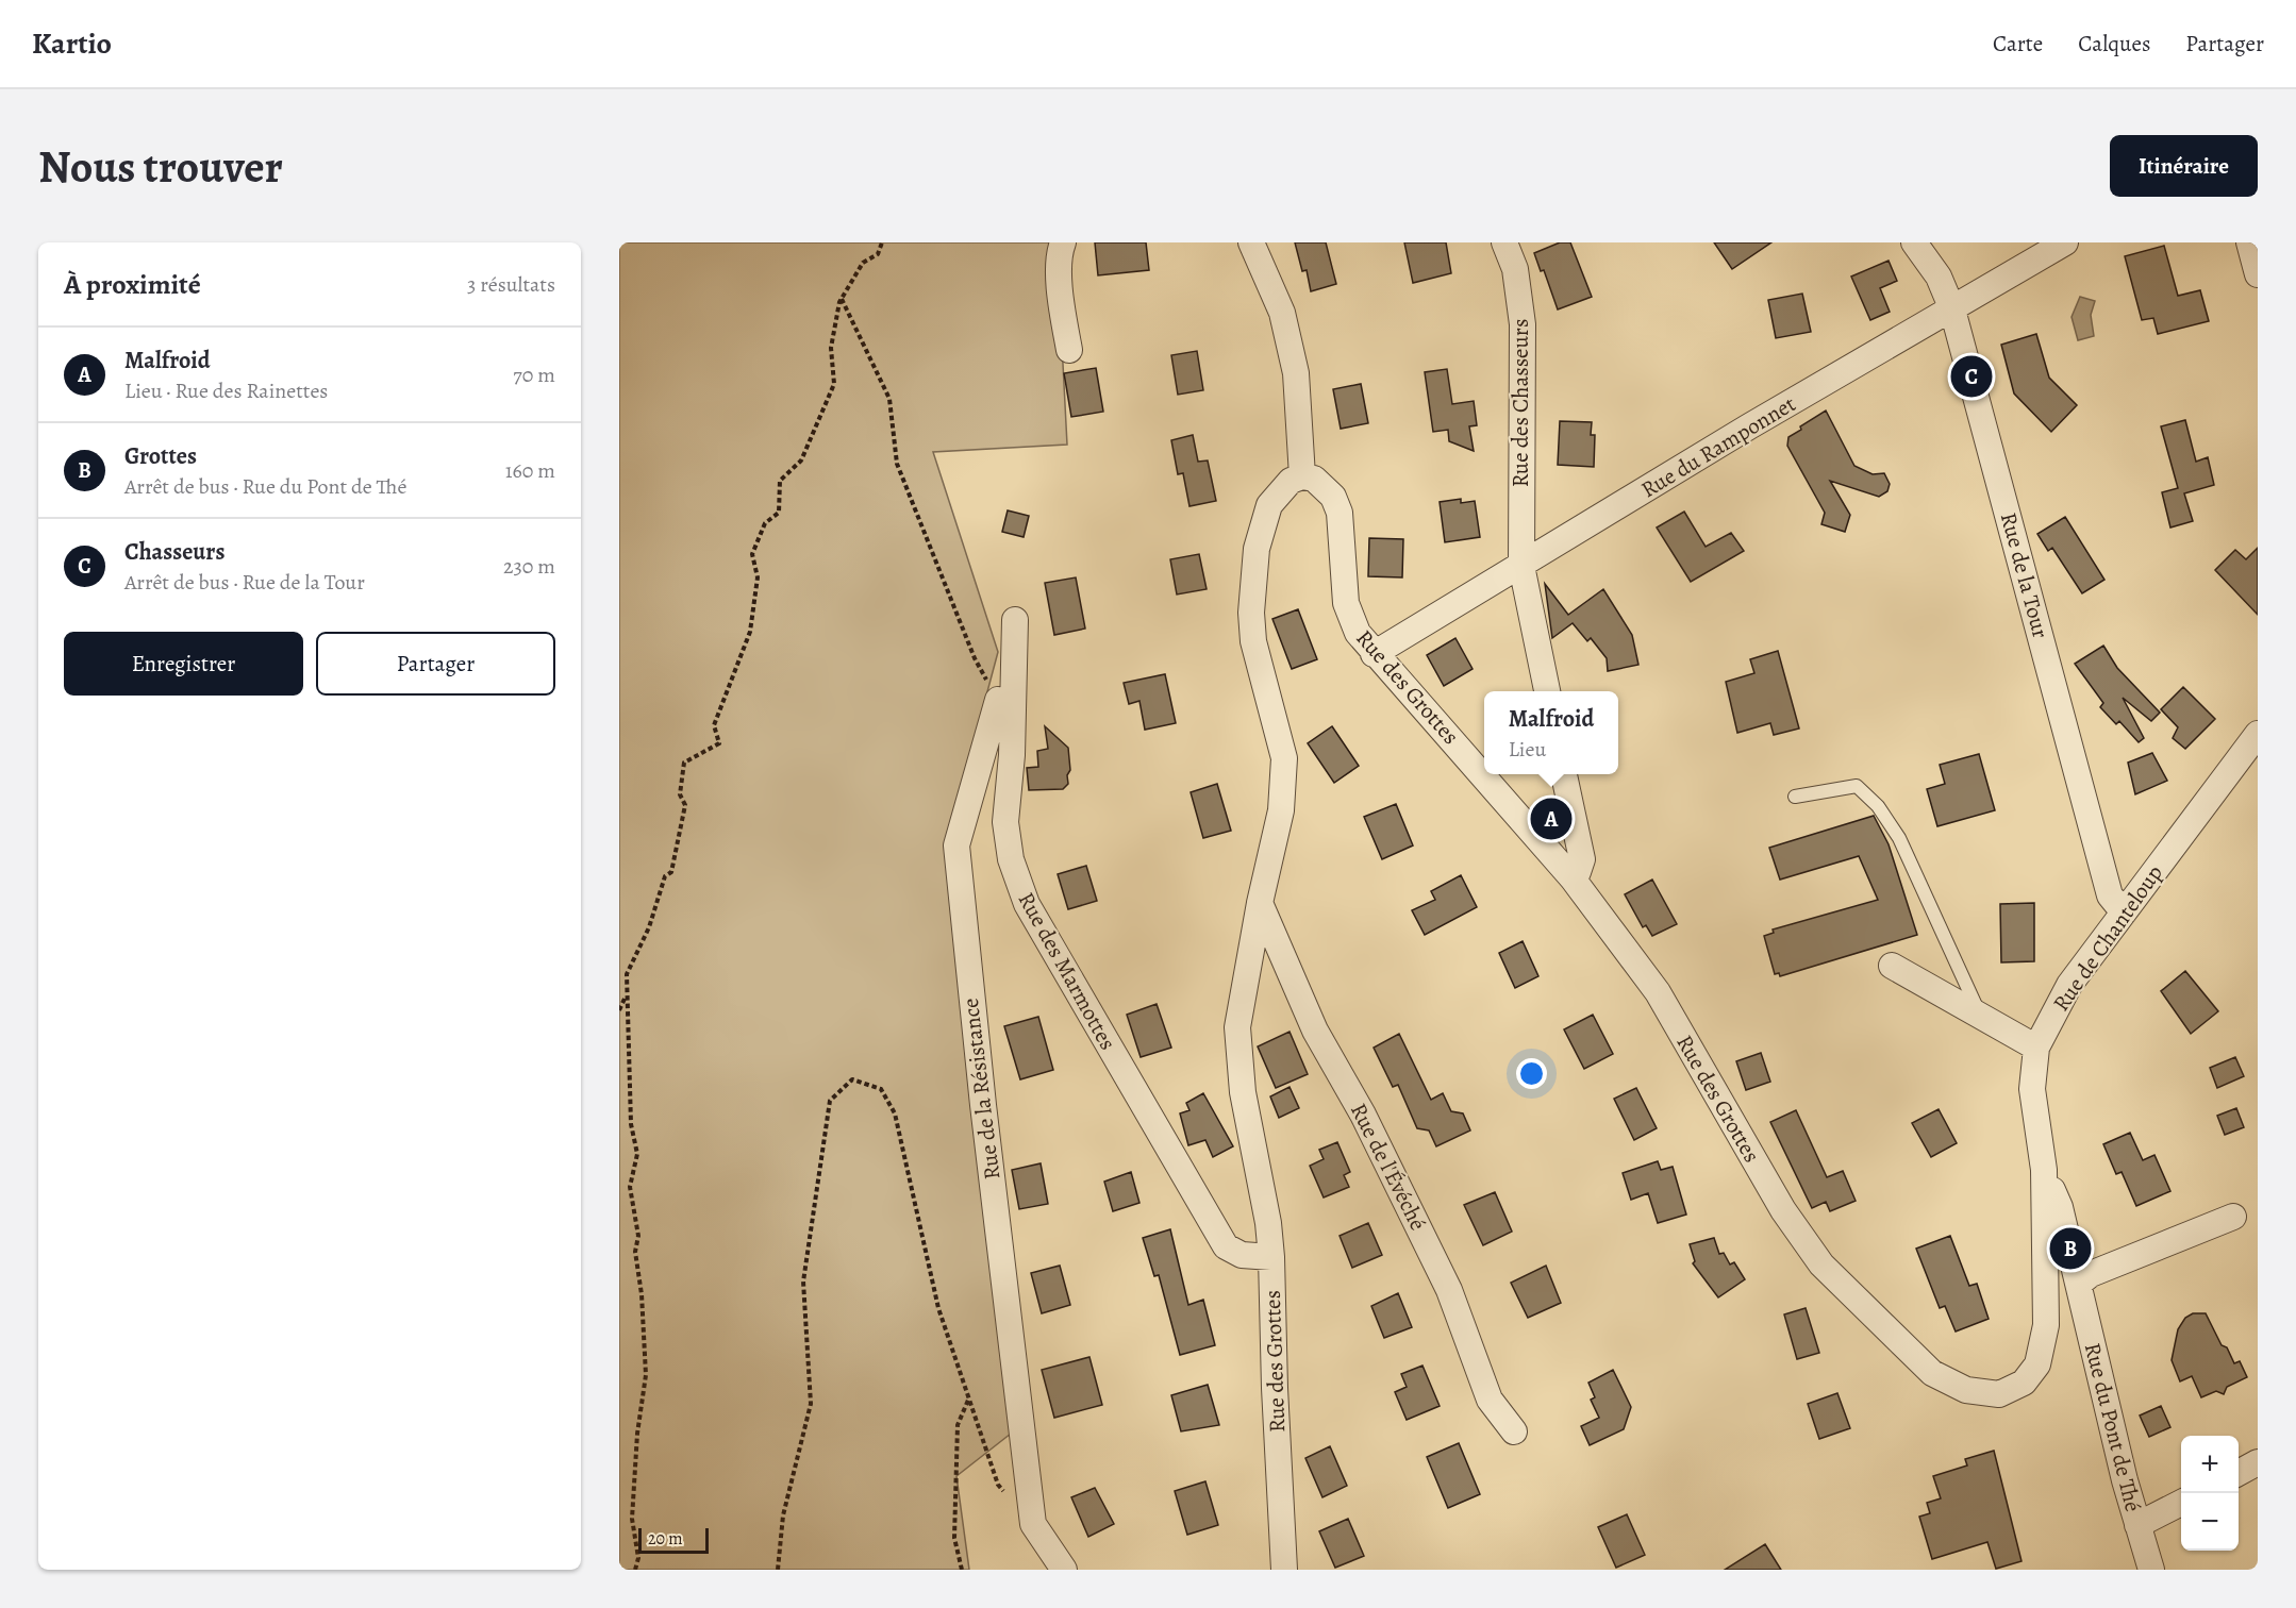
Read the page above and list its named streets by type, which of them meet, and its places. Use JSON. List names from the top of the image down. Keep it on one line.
{"streets":{"street":["Rue des Chasseurs","Rue du Ramponnet","Rue de la Tour","Rue des Grottes","Rue de Chanteloup","Rue des Marmottes","Rue de la Résistance","Rue de l'Évéché","Rue du Pont de Thé"]},"crossings":[["Rue des Chasseurs","Rue du Ramponnet"],["Rue du Ramponnet","Rue de la Tour"],["Rue du Ramponnet","Rue des Grottes"],["Rue de la Tour","Rue de Chanteloup"],["Rue des Grottes","Rue de Chanteloup"],["Rue des Grottes","Rue des Marmottes"],["Rue des Grottes","Rue de l'Évéché"],["Rue des Grottes","Rue du Pont de Thé"],["Rue de Chanteloup","Rue du Pont de Thé"]],"scale_bar":"20 m","page":{"header":"Kartio","nav":["Carte","Calques","Partager"],"buttons":["Itinéraire",["Enregistrer","Partager"]],"title":"Nous trouver","heading":["À proximité","3 résultats"],"list":[{"mark":"A","name":"Malfroid","note":"Lieu · Rue des Rainettes","value":"70 m"},{"mark":"B","name":"Grottes","note":"Arrêt de bus · Rue du Pont de Thé","value":"160 m"},{"mark":"C","name":"Chasseurs","note":"Arrêt de bus · Rue de la Tour","value":"230 m"}],"pins":["C","A","B"],"popup":["Malfroid","Lieu"],"map_buttons":["+","−"],"scale":"20 m"}}
